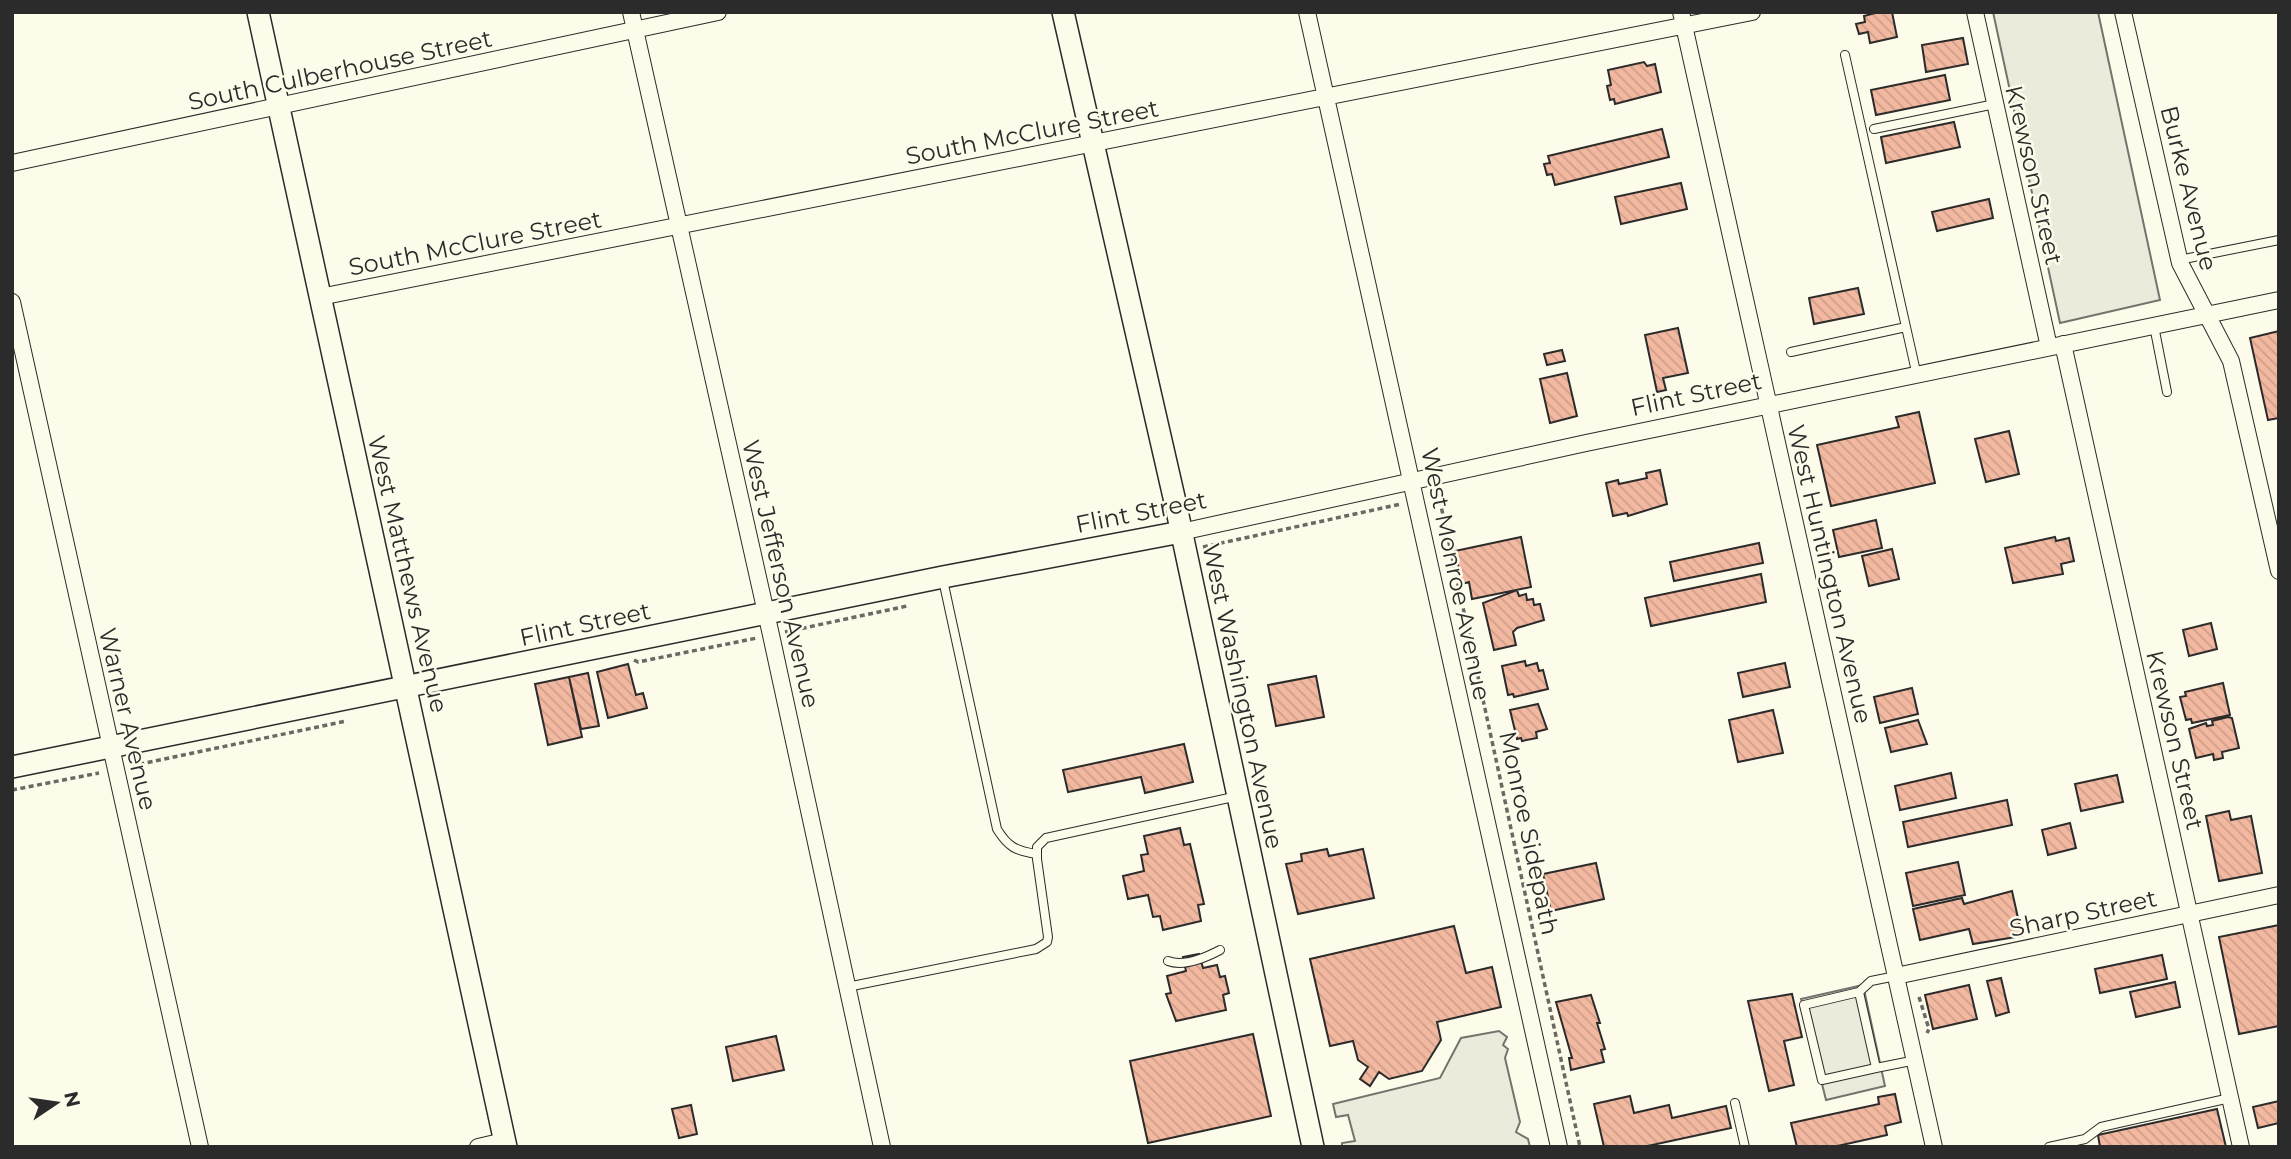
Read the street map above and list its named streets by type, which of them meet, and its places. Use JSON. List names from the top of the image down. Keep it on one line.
{"streets":{"street":["South Culberhouse Street","South McClure Street","Krewson Street","Burke Avenue","Flint Street","West Matthews Avenue","West Jefferson Avenue","West Monroe Avenue","West Huntington Avenue","West Washington Avenue","Warner Avenue","Sharp Street"],"path":["Monroe Sidepath"]},"crossings":[["South Culberhouse Street","West Matthews Avenue"],["South Culberhouse Street","West Jefferson Avenue"],["South McClure Street","West Matthews Avenue"],["South McClure Street","West Jefferson Avenue"],["South McClure Street","West Monroe Avenue"],["South McClure Street","West Huntington Avenue"],["South McClure Street","West Washington Avenue"],["Krewson Street","Flint Street"],["Krewson Street","Sharp Street"],["Burke Avenue","Flint Street"],["Flint Street","West Matthews Avenue"],["Flint Street","West Jefferson Avenue"],["Flint Street","West Monroe Avenue"],["Flint Street","West Huntington Avenue"],["Flint Street","West Washington Avenue"],["Flint Street","Warner Avenue"],["West Huntington Avenue","Sharp Street"]],"north":"right"}
